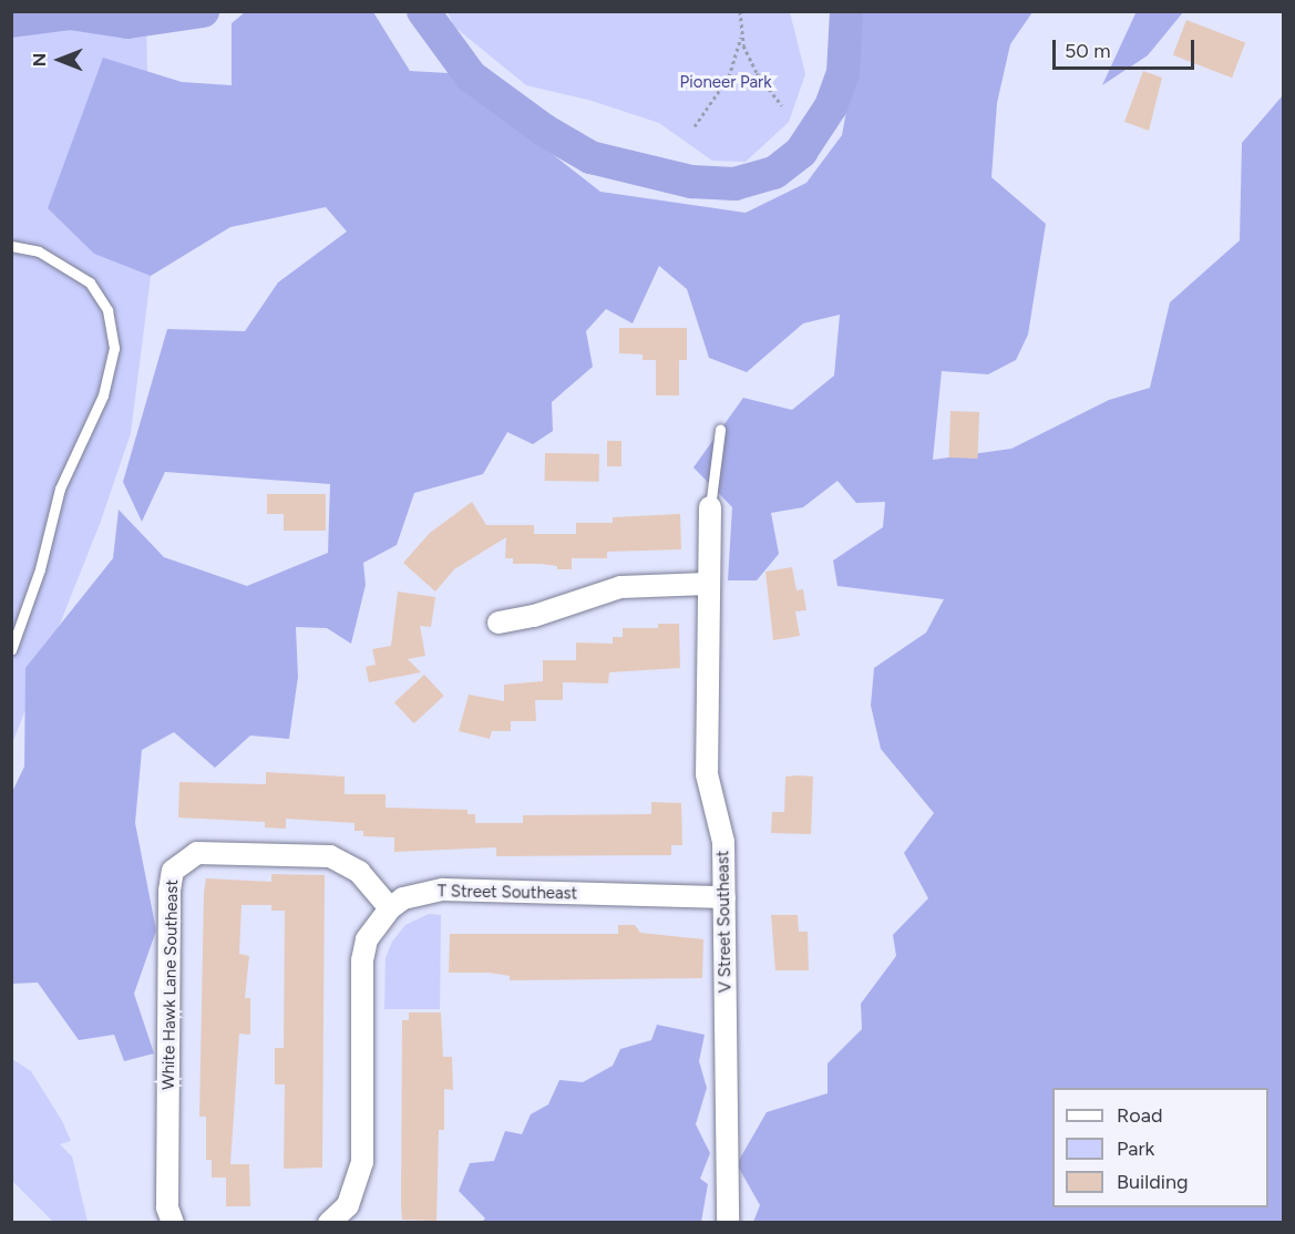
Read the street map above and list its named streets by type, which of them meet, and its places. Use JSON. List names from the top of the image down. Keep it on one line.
{"streets":{"street":["T Street Southeast","V Street Southeast","White Hawk Lane Southeast"]},"crossings":[["T Street Southeast","V Street Southeast"],["T Street Southeast","White Hawk Lane Southeast"]],"parks":["Pioneer Park"],"legend":["Road","Park","Building"],"scale_bar":"50 m","north":"left"}
